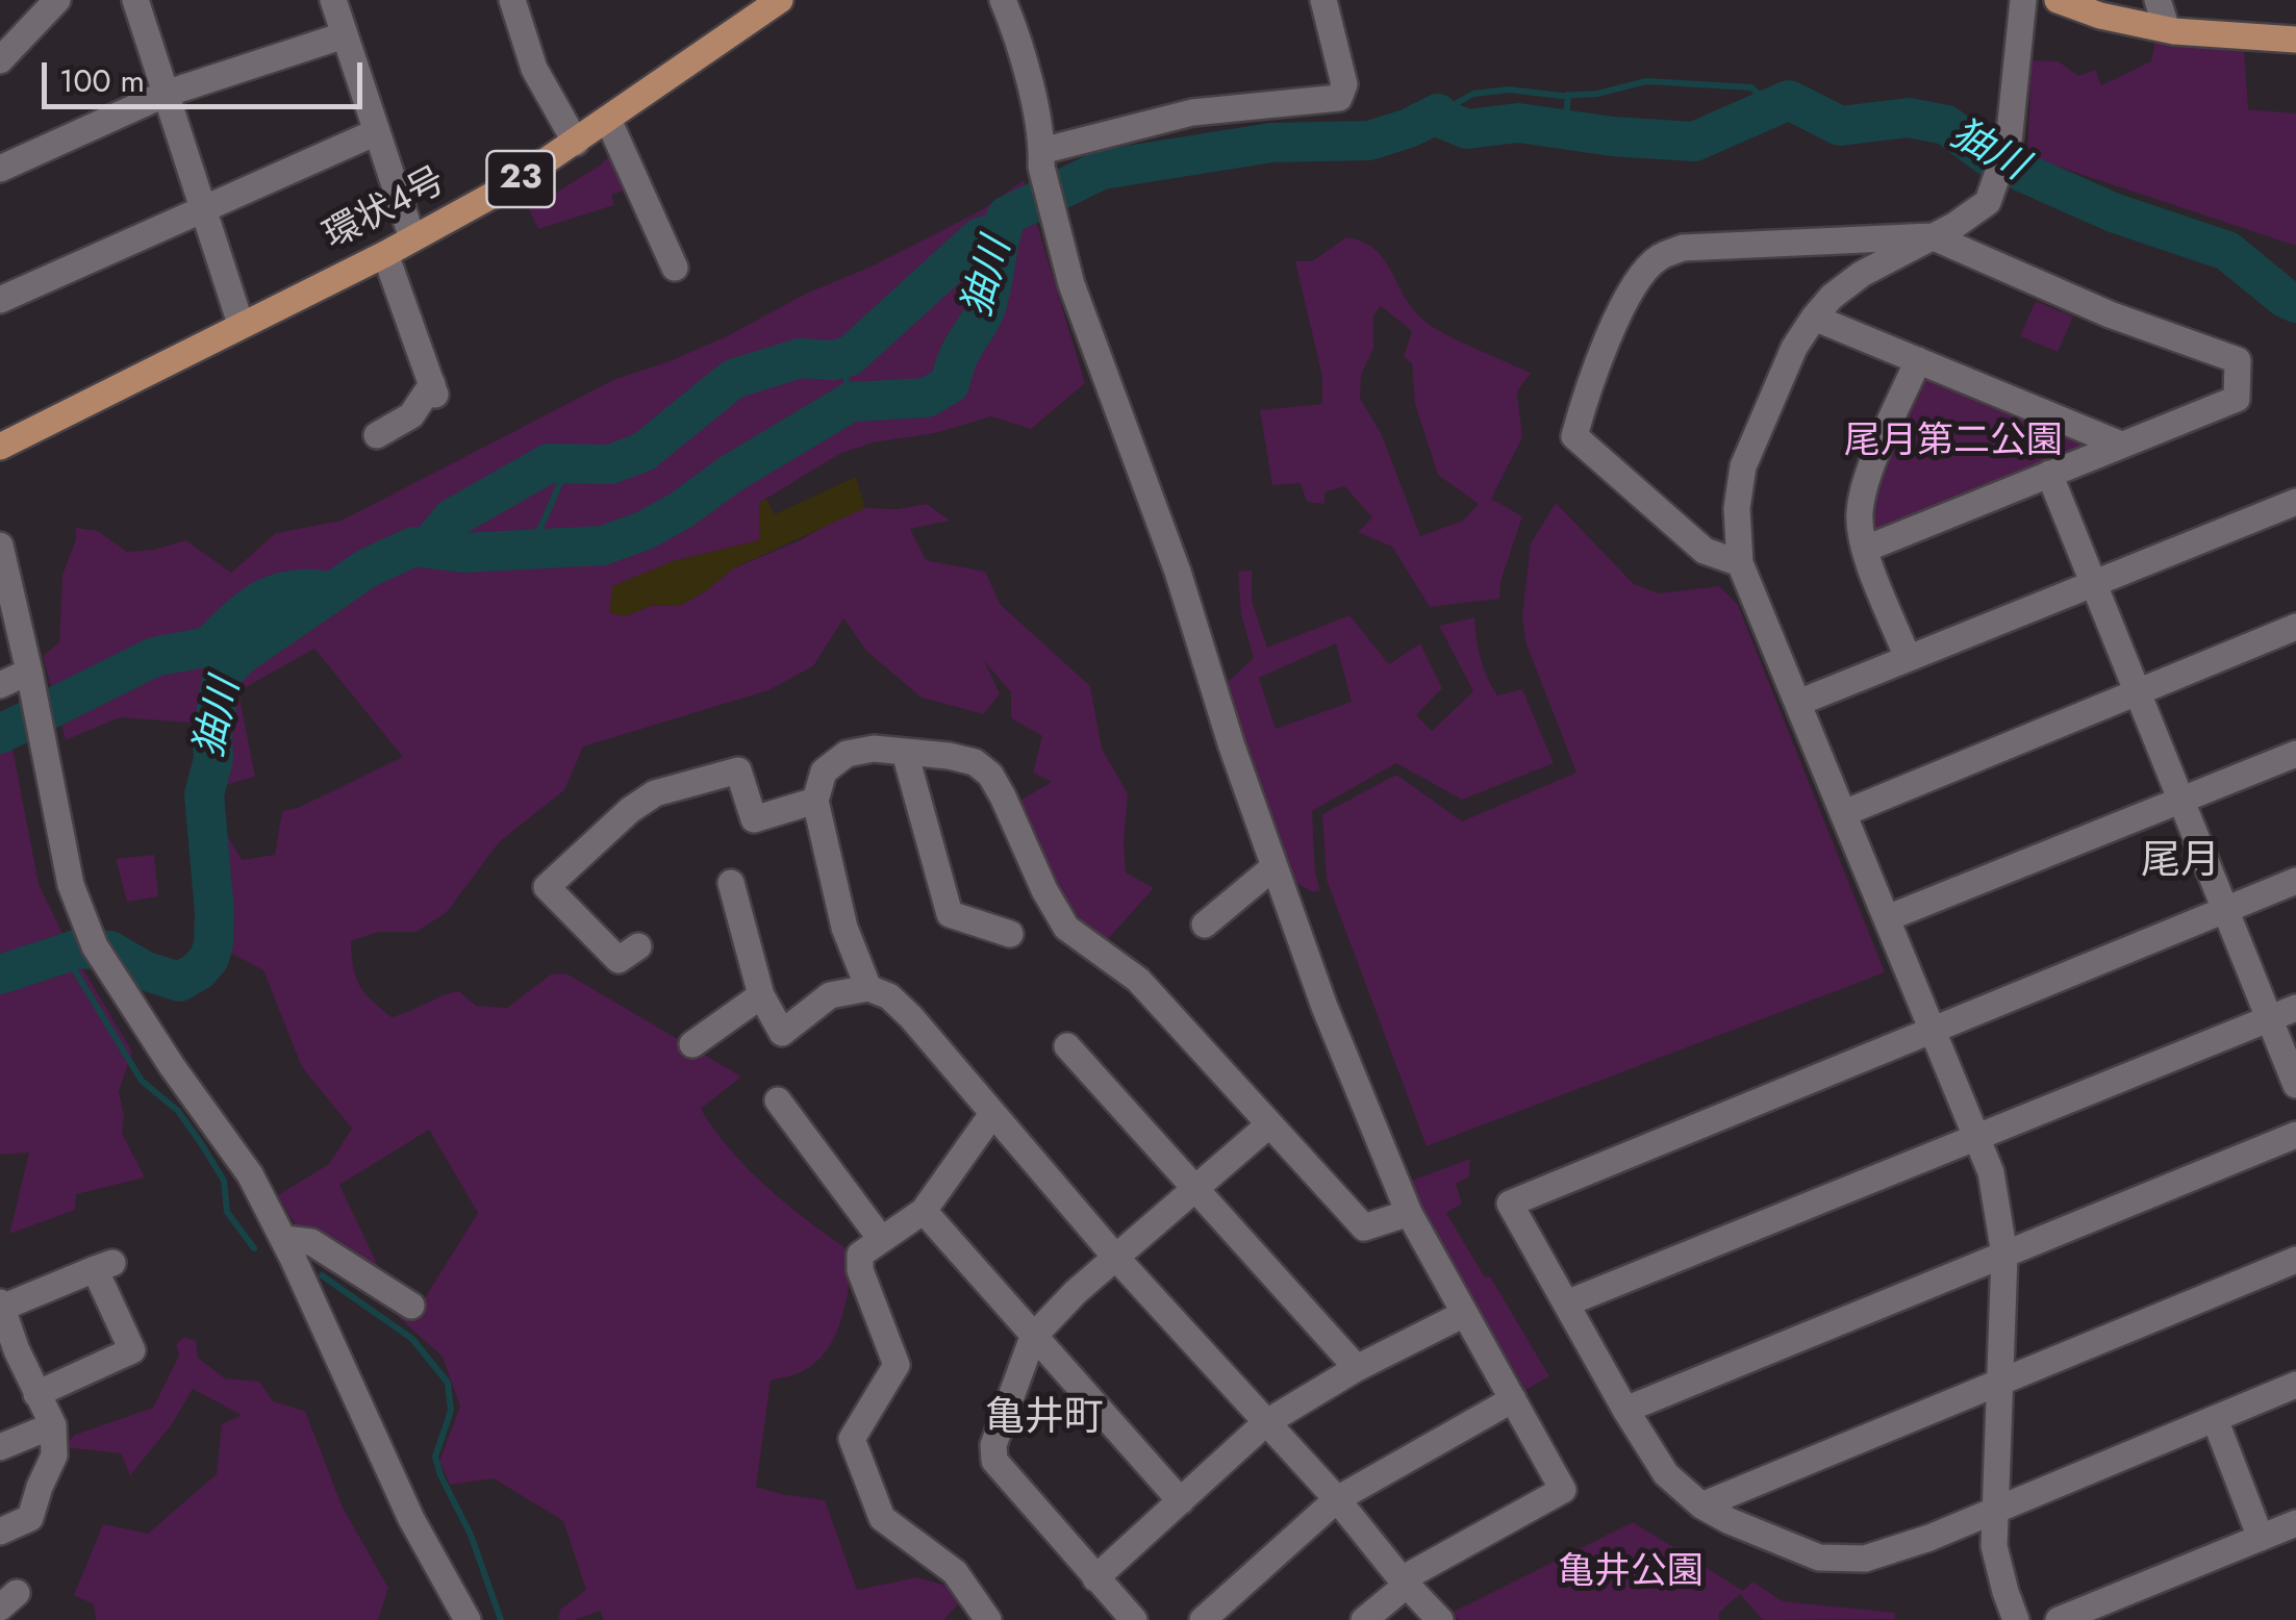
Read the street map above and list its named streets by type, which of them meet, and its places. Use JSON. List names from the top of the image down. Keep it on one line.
{"streets":{"main road":["23","環状4号"]},"districts":["尾月","亀井町"],"water":["㹨川"],"parks":["尾月第二公園","亀井公園"],"scale_bar":"100 m"}
